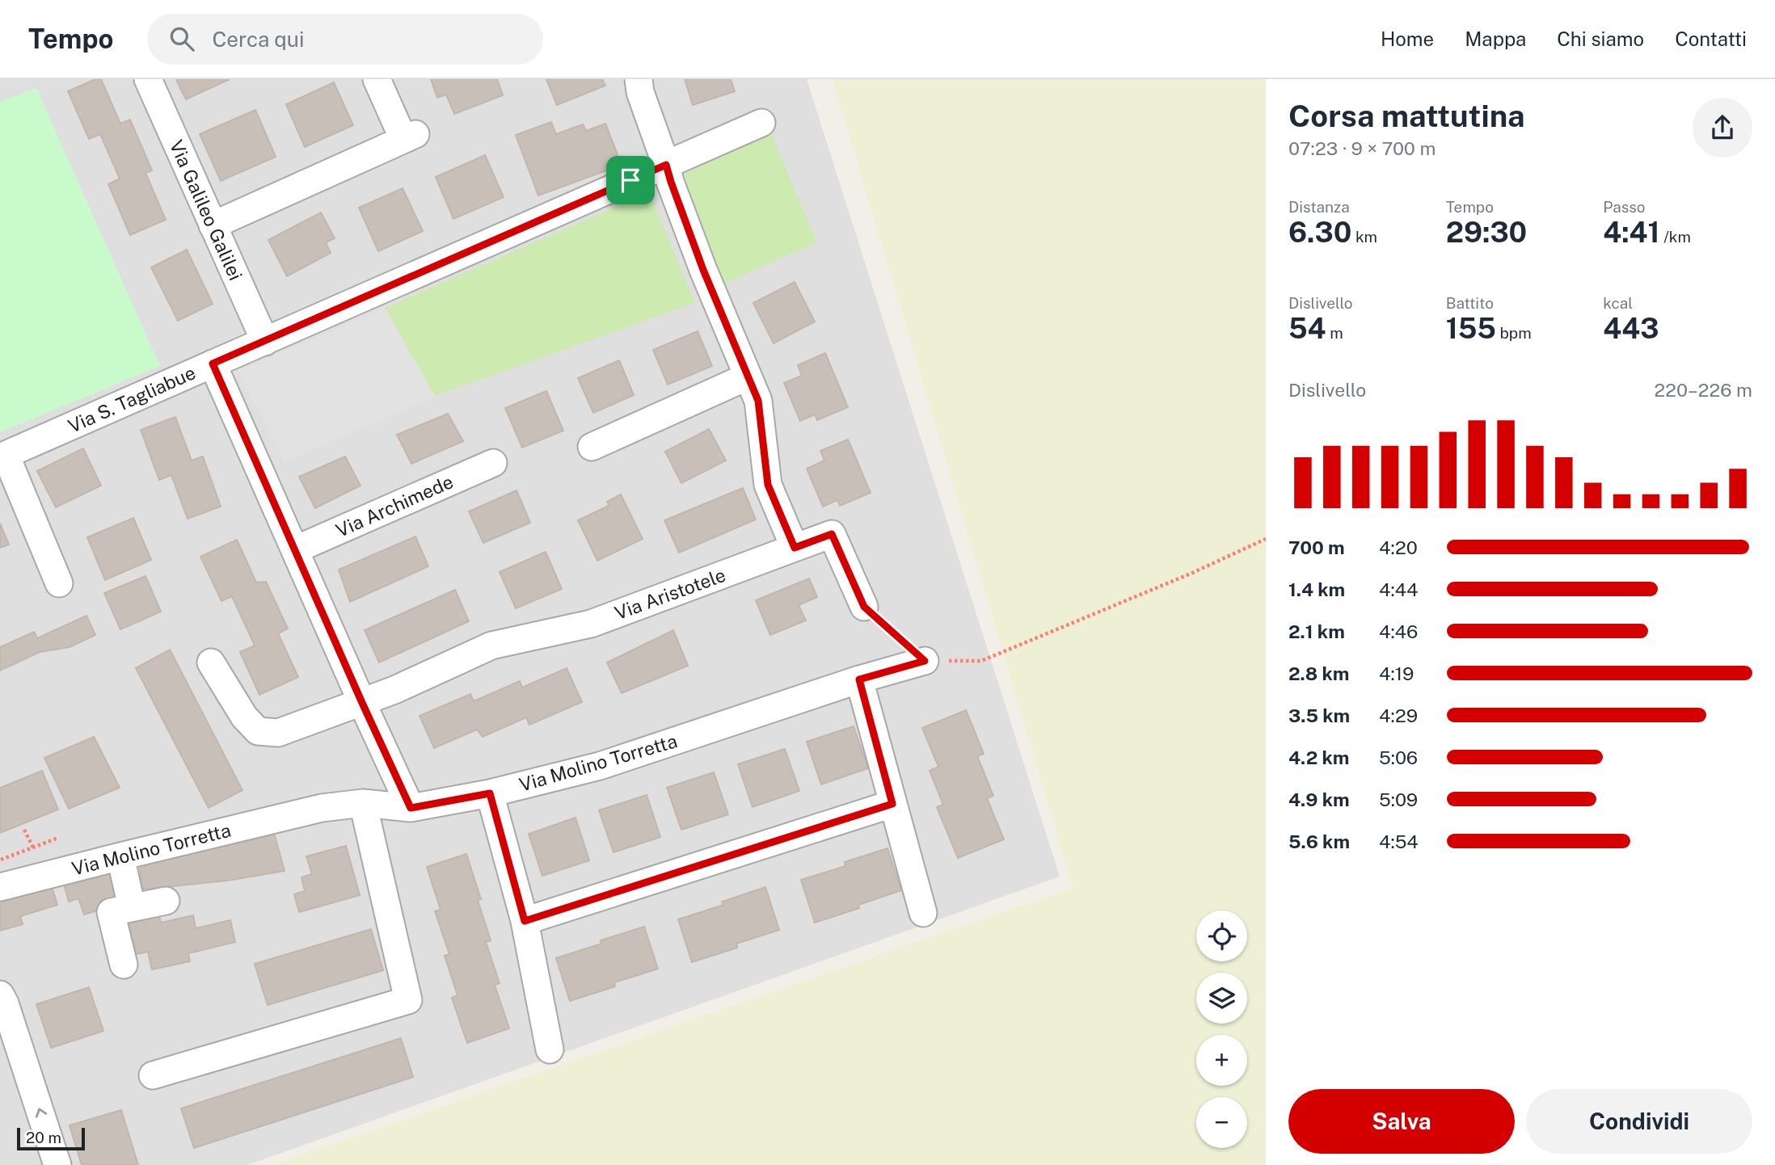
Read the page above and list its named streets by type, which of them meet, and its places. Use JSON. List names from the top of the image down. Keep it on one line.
{"streets":{"street":["Via Galileo Galilei","Via S. Tagliabue","Via Archimede","Via Aristotele","Via Molino Torretta"]},"crossings":[["Via Galileo Galilei","Via S. Tagliabue"]],"scale_bar":"20 m","page":{"header":"Tempo","search":"Cerca qui","nav":["Home","Mappa","Chi siamo","Contatti"],"heading":["Corsa mattutina","07:23 · 9 × 700 m"],"stats":[["Distanza","6.30 km"],["Tempo","29:30"],["Passo","4:41 /km"],["Dislivello","54 m"],["Battito","155 bpm"],["kcal","443"]],"chart":["Dislivello","220–226 m"],"list":[{"name":"700 m","note":"4:20"},{"name":"1.4 km","note":"4:44"},{"name":"2.1 km","note":"4:46"},{"name":"2.8 km","note":"4:19"},{"name":"3.5 km","note":"4:29"},{"name":"4.2 km","note":"5:06"},{"name":"4.9 km","note":"5:09"},{"name":"5.6 km","note":"4:54"}],"map_buttons":["+","−"],"buttons":["Salva","Condividi"],"scale":"20 m"}}
